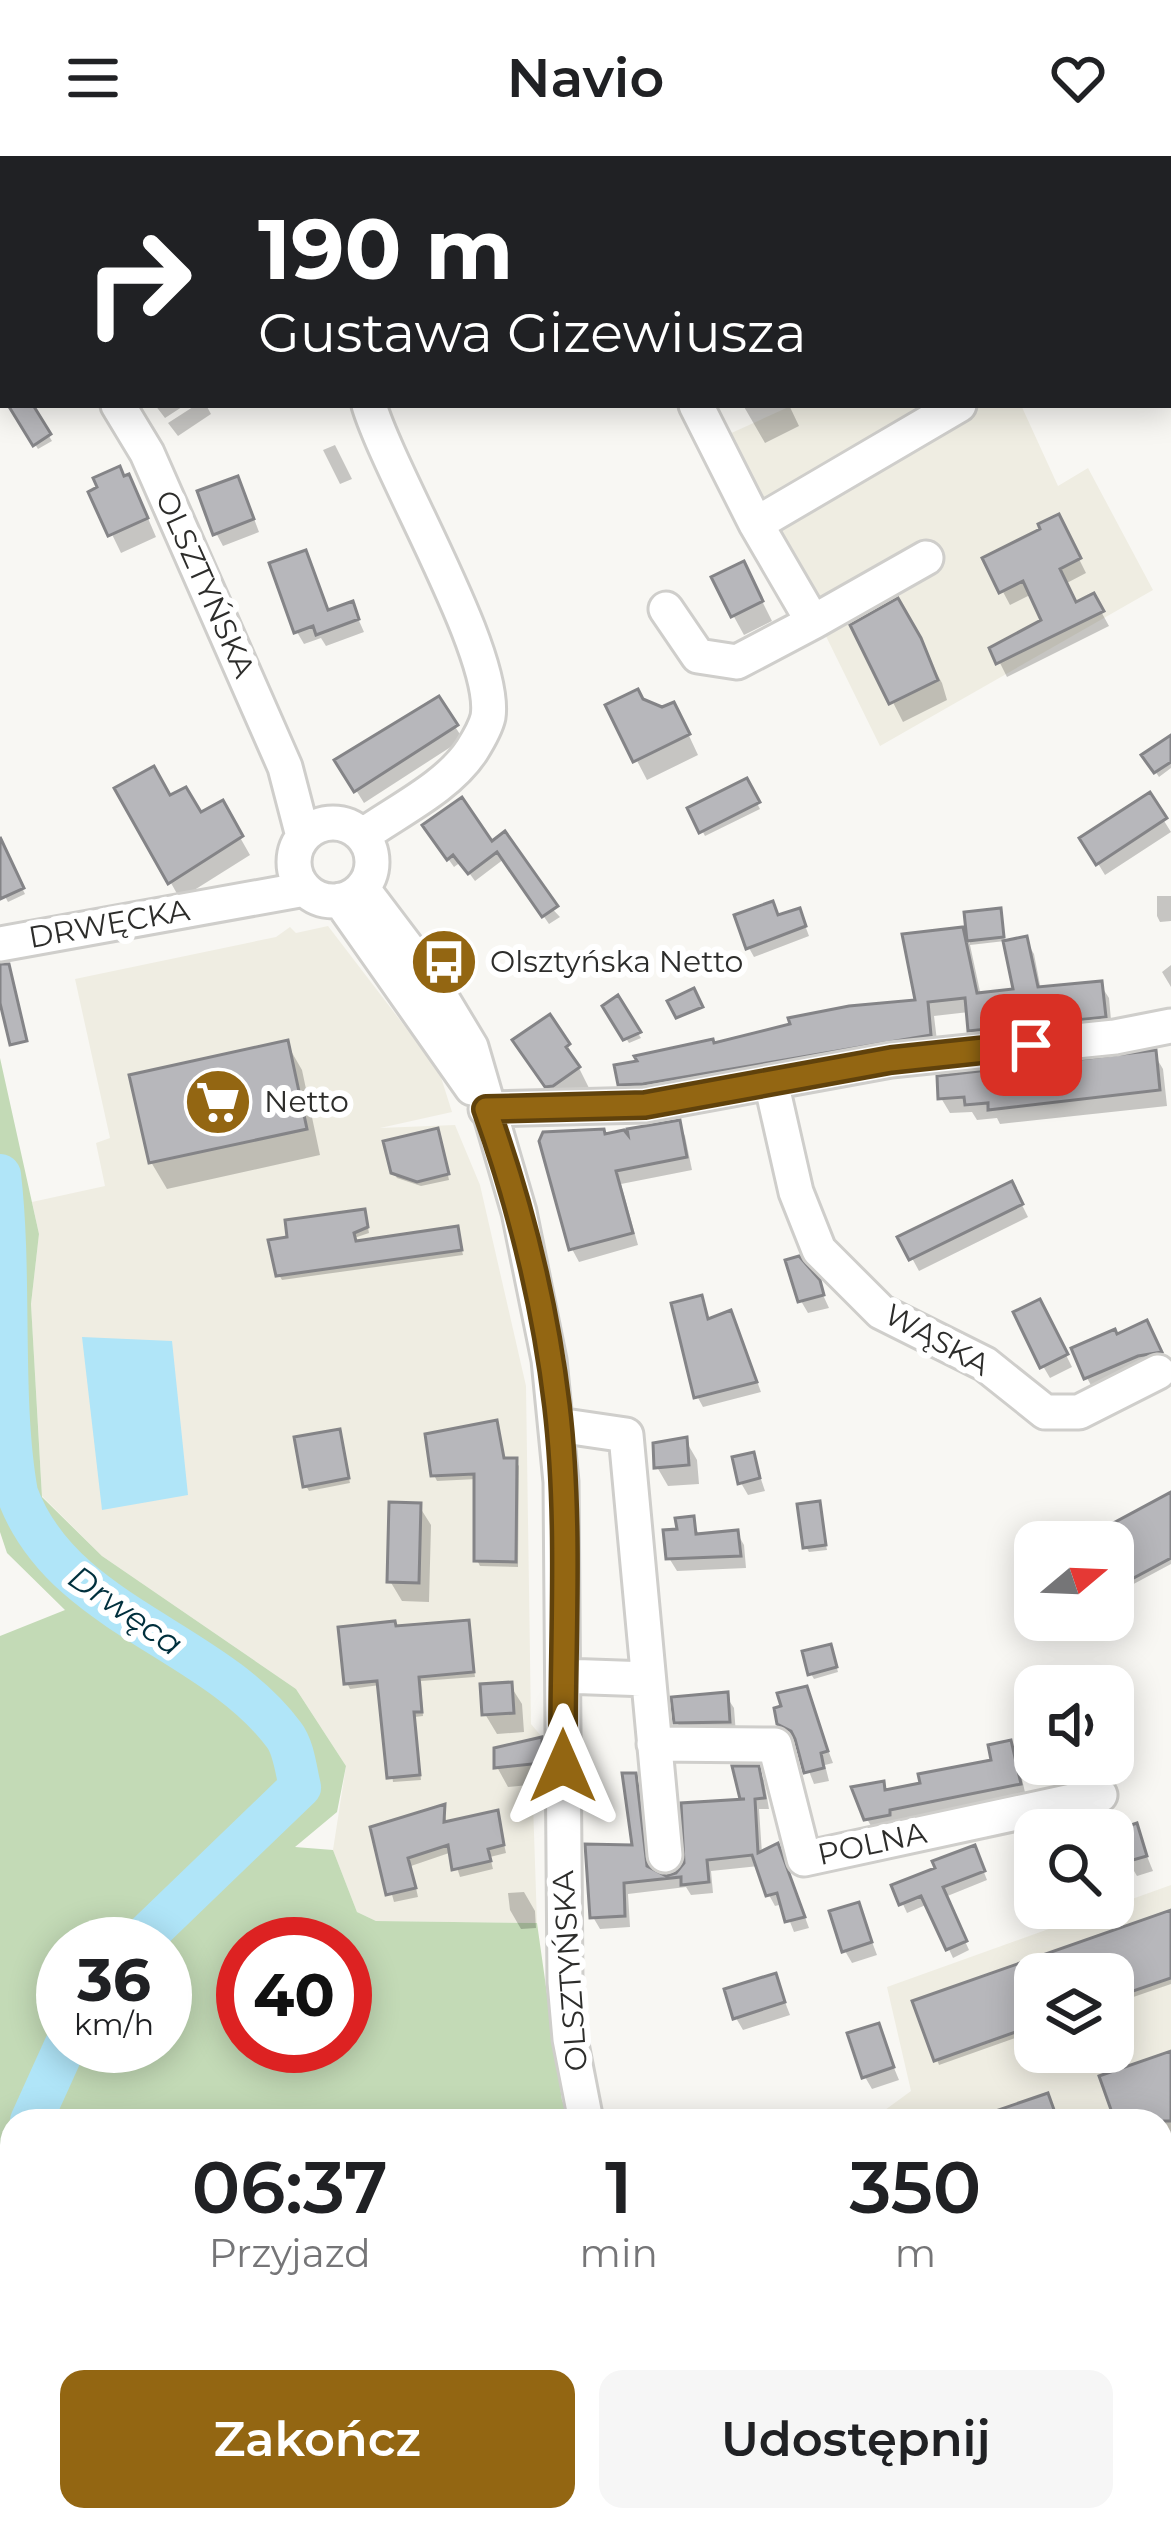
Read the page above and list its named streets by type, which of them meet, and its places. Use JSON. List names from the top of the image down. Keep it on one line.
{"streets":{"street":["OLSZTYŃSKA","DRWĘCKA","WĄSKA","POLNA"]},"crossings":[["OLSZTYŃSKA","DRWĘCKA"]],"water":["Drwęca"],"places":{"bus stop":["Olsztyńska Netto"],"supermarket":["Netto"]},"north":"right","page":{"header":"Navio","turn":["190 m","Gustawa Gizewiusza"],"speed":"36 km/h","limit":"40","eta":["06:37","Przyjazd","1","min","350","m"],"buttons":["Zakończ","Udostępnij"]}}
